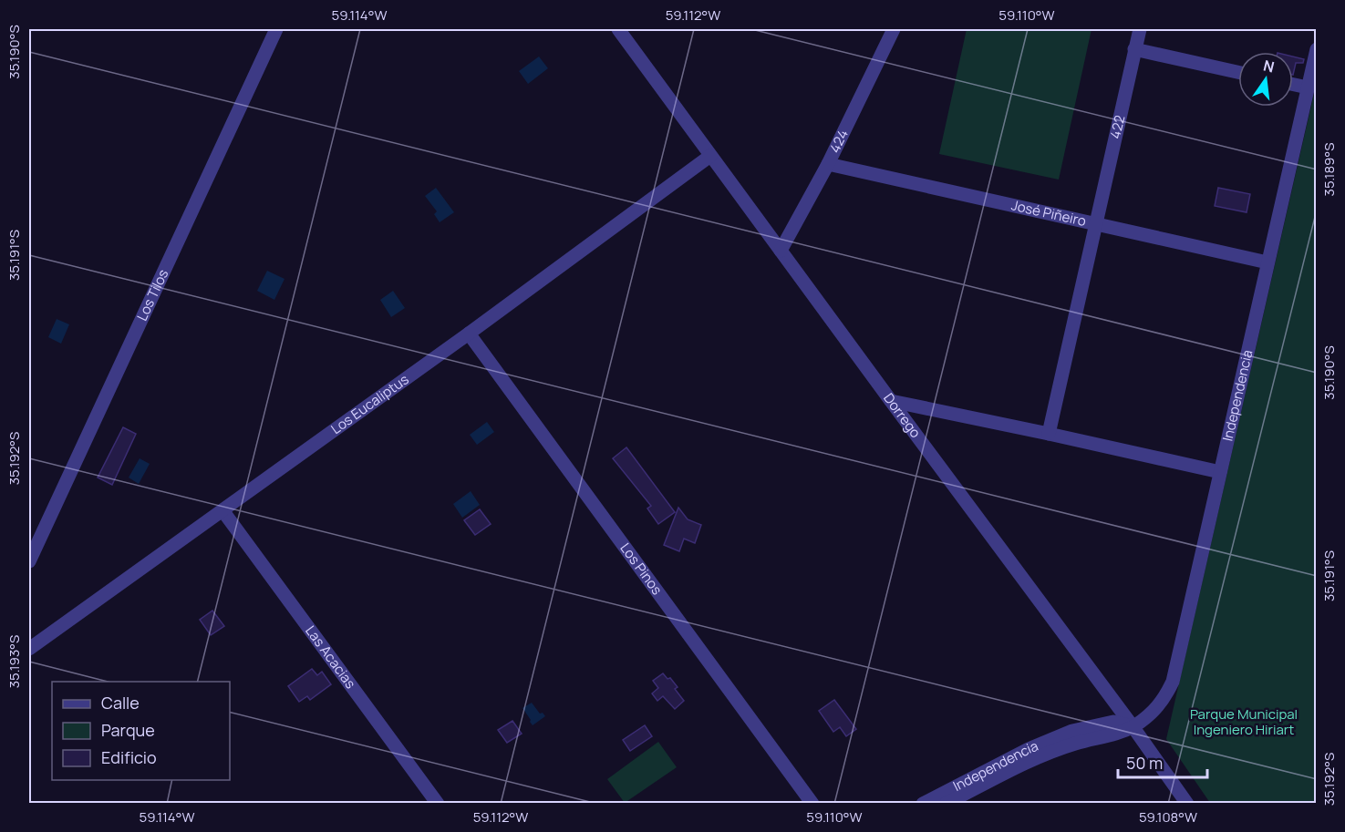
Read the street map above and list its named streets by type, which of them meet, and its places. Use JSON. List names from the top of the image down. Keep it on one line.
{"streets":{"street":["422","424","José Piñeiro","Los Tilos","Independencia","Los Eucaliptus","Dorrego","Los Pinos","Las Acacias"]},"crossings":[["422","José Piñeiro"],["424","José Piñeiro"],["424","Dorrego"],["José Piñeiro","Independencia"],["Independencia","Dorrego"],["Los Eucaliptus","Dorrego"],["Los Eucaliptus","Los Pinos"],["Los Eucaliptus","Las Acacias"]],"parks":["Parque Municipal Ingeniero Hiriart"],"legend":["Calle","Parque","Edificio"],"scale_bar":"50 m","north":"top","coordinates":["59.114°W","59.112°W","59.110°W","35.190°S","35.189°S","35.191°S","35.192°S","35.193°S","59.108°W"]}
